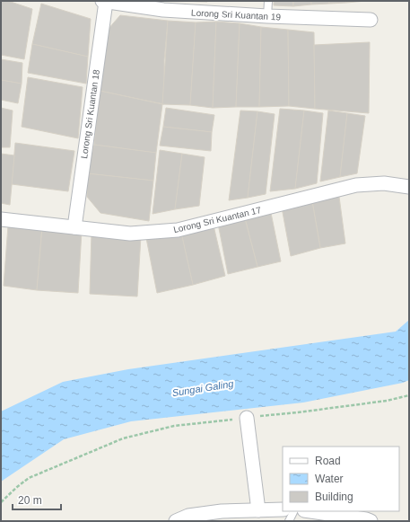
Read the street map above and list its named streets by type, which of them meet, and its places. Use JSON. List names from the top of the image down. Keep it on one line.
{"streets":{"street":["Lorong Sri Kuantan 19","Lorong Sri Kuantan 18","Lorong Sri Kuantan 17"]},"crossings":[["Lorong Sri Kuantan 19","Lorong Sri Kuantan 18"],["Lorong Sri Kuantan 18","Lorong Sri Kuantan 17"]],"water":["Sungai Galing"],"legend":["Road","Water","Building"],"scale_bar":"20 m"}
